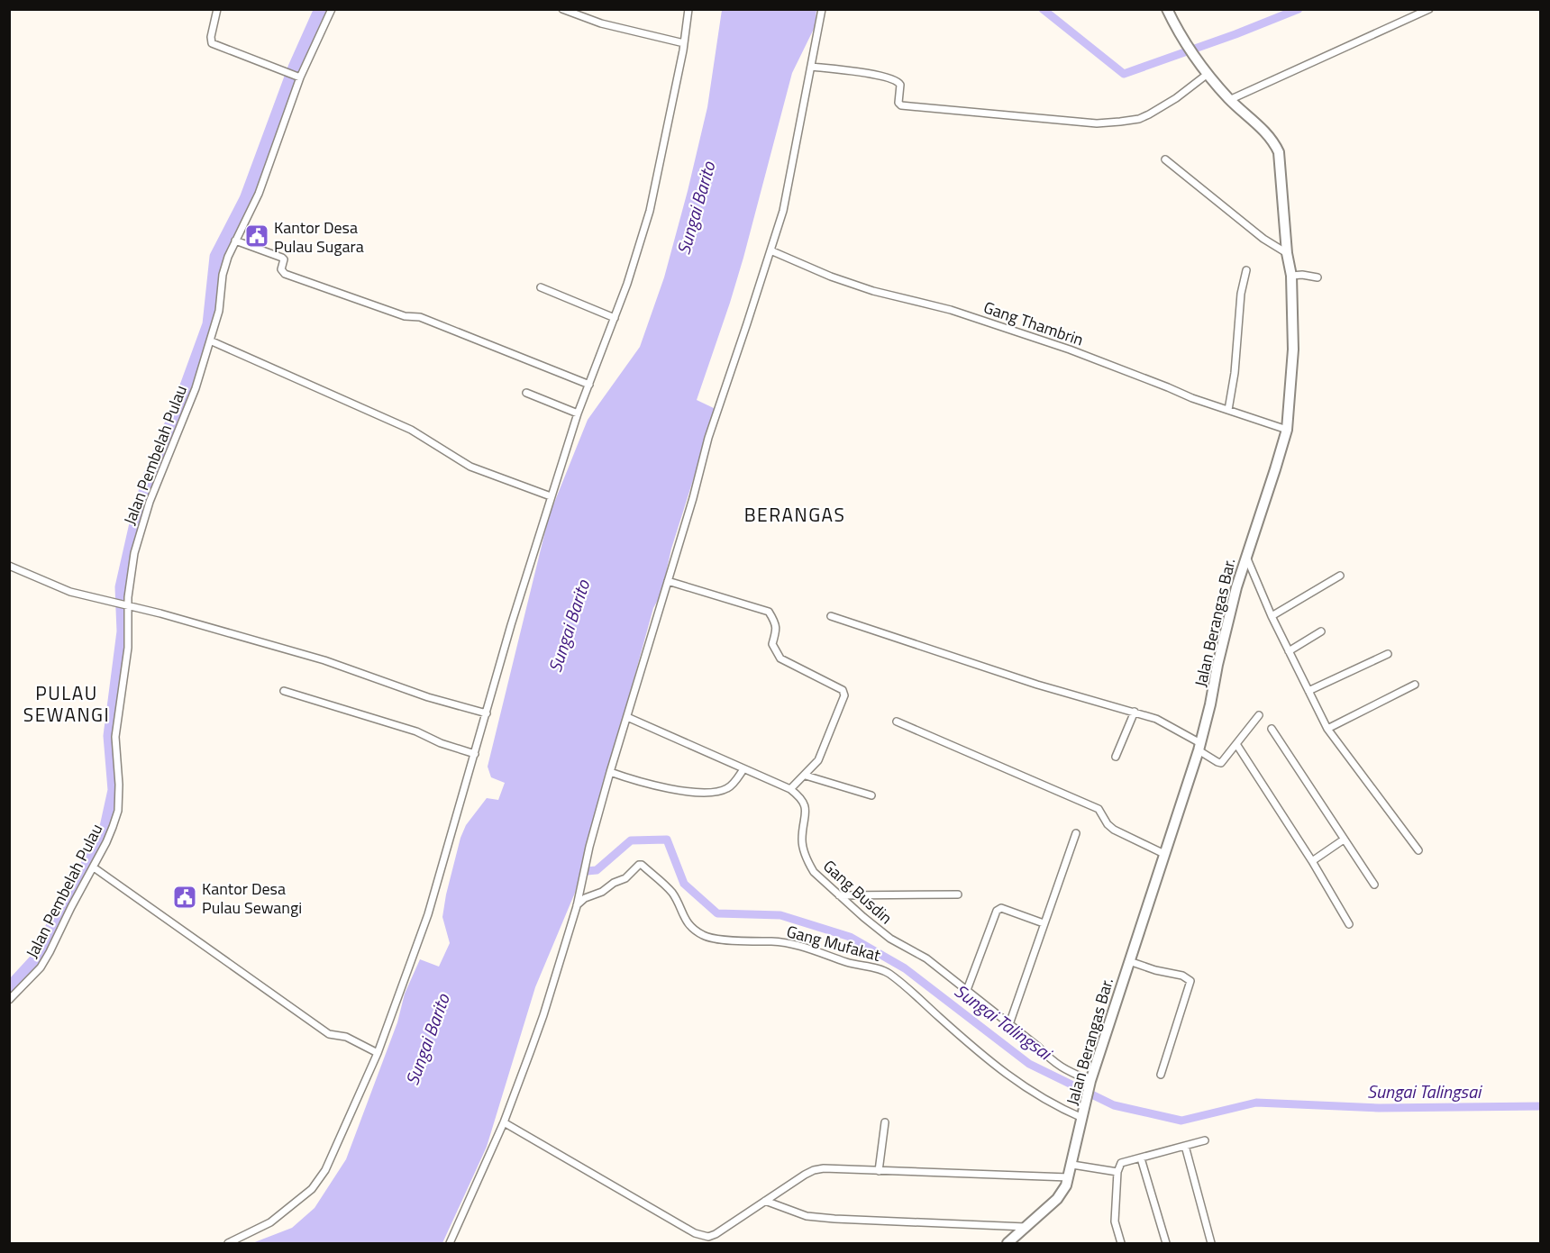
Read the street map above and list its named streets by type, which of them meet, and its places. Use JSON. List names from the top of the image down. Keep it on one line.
{"streets":{"main road":["Jalan Berangas Bar."],"street":["Gang Thambrin","Jalan Pembelah Pulau","Gang Busdin","Gang Mufakat"]},"crossings":[["Gang Thambrin","Jalan Berangas Bar."],["Jalan Berangas Bar.","Gang Busdin"],["Jalan Berangas Bar.","Gang Mufakat"]],"districts":["BERANGAS","PULAU SEWANGI"],"water":["Sungai Barito","Sungai Talingsai"],"places":{"public building":["Kantor Desa Pulau Sugara","Kantor Desa Pulau Sewangi"]}}
